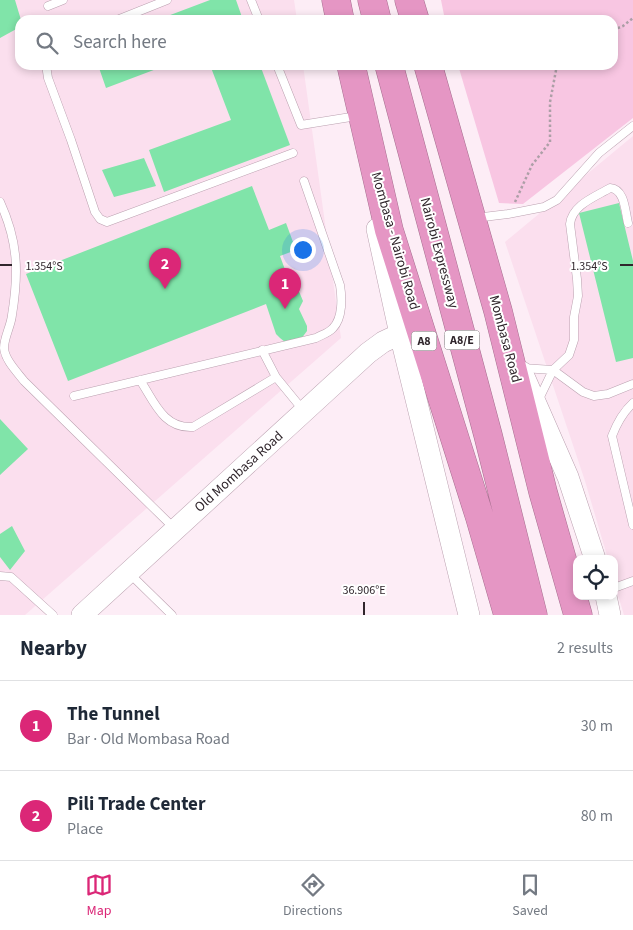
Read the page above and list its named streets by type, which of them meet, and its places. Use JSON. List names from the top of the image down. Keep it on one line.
{"streets":{"highway":["Mombasa - Nairobi Road","Nairobi Expressway","Mombasa Road","A8/E","A8"],"street":["Old Mombasa Road"]},"page":{"search":"Search here","pins":["2","1"],"heading":["Nearby","2 results"],"list":[{"mark":"1","name":"The Tunnel","note":"Bar · Old Mombasa Road","value":"30 m"},{"mark":"2","name":"Pili Trade Center","note":"Place","value":"80 m"}],"nav":["Map","Directions","Saved"]},"coordinates":["1.354°S","36.906°E"]}
